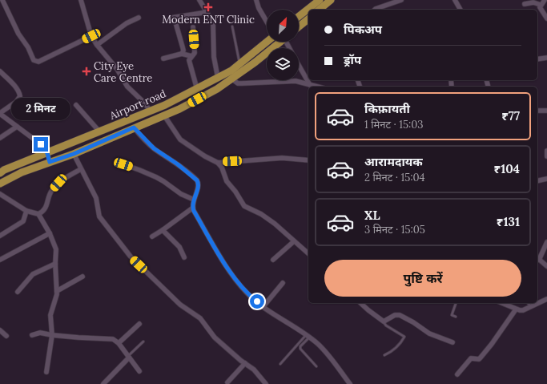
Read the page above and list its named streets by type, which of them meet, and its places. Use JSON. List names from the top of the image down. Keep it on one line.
{"streets":{"main road":["Airport road"]},"places":{"health":["Modern ENT Clinic","City Eye Care Centre"]},"north":"top right","page":{"banner":["पिकअप","ड्रॉप"],"list":[{"name":"किफ़ायती","note":"1 मिनट · 15:03","value":"₹77"},{"name":"आरामदायक","note":"2 मिनट · 15:04","value":"₹104"},{"name":"XL","note":"3 मिनट · 15:05","value":"₹131"}],"bubble":"2 मिनट","buttons":"पुष्टि करें"}}
